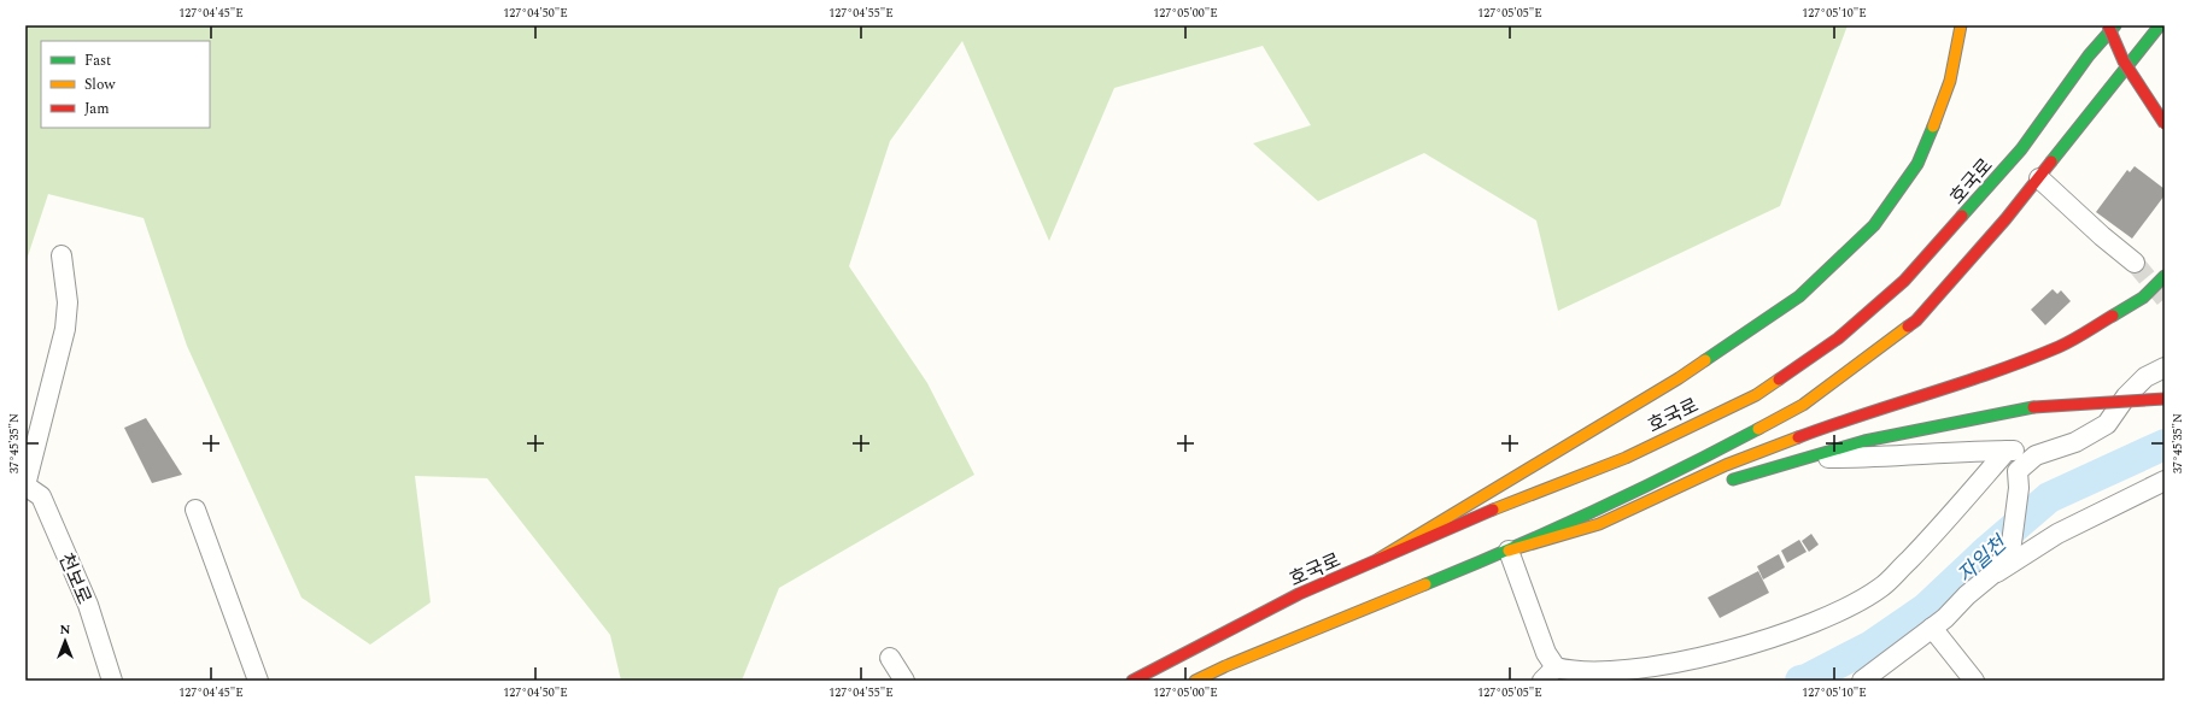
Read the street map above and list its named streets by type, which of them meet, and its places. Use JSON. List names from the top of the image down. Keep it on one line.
{"streets":{"main road":["호국로"],"street":["천보로"]},"water":["자일천"],"legend":["Fast","Slow","Jam"],"north":"top","coordinates":["127°04'45\"E","127°04'50\"E","127°04'55\"E","127°05'00\"E","127°05'05\"E","127°05'10\"E","37°45'35\"N"]}
